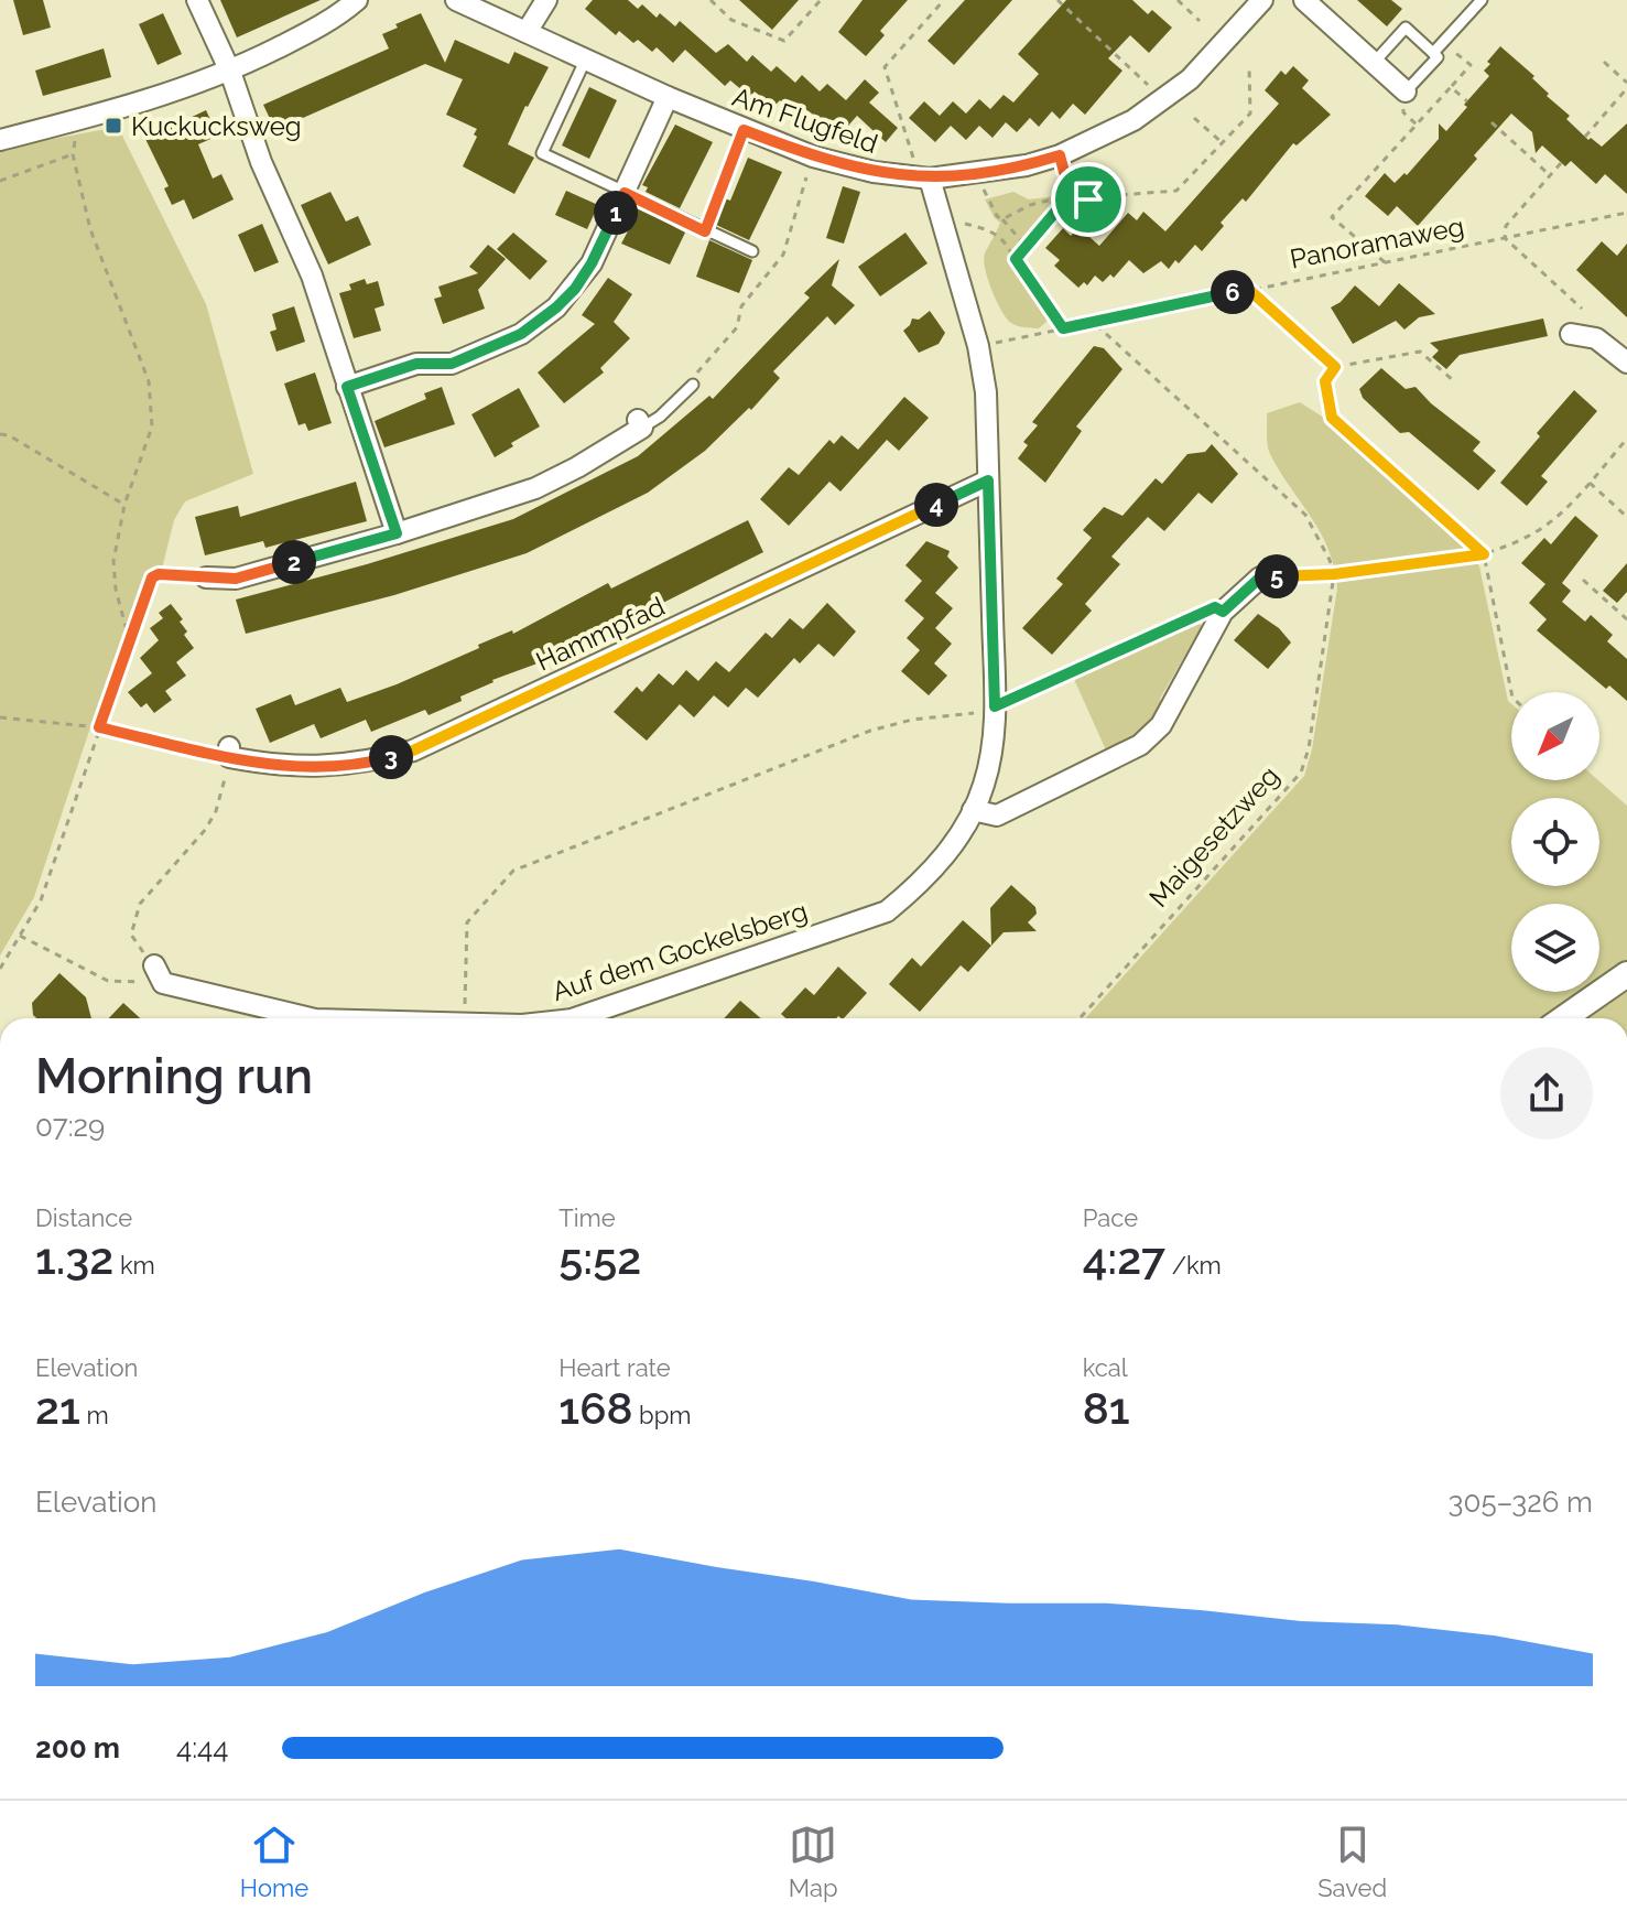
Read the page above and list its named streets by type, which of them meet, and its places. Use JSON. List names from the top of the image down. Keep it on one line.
{"streets":{"street":["Am Flugfeld","Hammpfad","Auf dem Gockelsberg"],"path":["Panoramaweg","Maigesetzweg"]},"crossings":[["Am Flugfeld","Auf dem Gockelsberg"],["Panoramaweg","Auf dem Gockelsberg"],["Hammpfad","Auf dem Gockelsberg"]],"places":{"transit":["Kuckucksweg"]},"north":"bottom left","page":{"pins":["1","6","4","2","5","3"],"heading":["Morning run","07:29"],"stats":[["Distance","1.32 km"],["Time","5:52"],["Pace","4:27 /km"],["Elevation","21 m"],["Heart rate","168 bpm"],["kcal","81"]],"chart":["Elevation","305–326 m"],"list":[{"name":"200 m","note":"4:44"}],"tabs":["Home","Map","Saved"]}}
